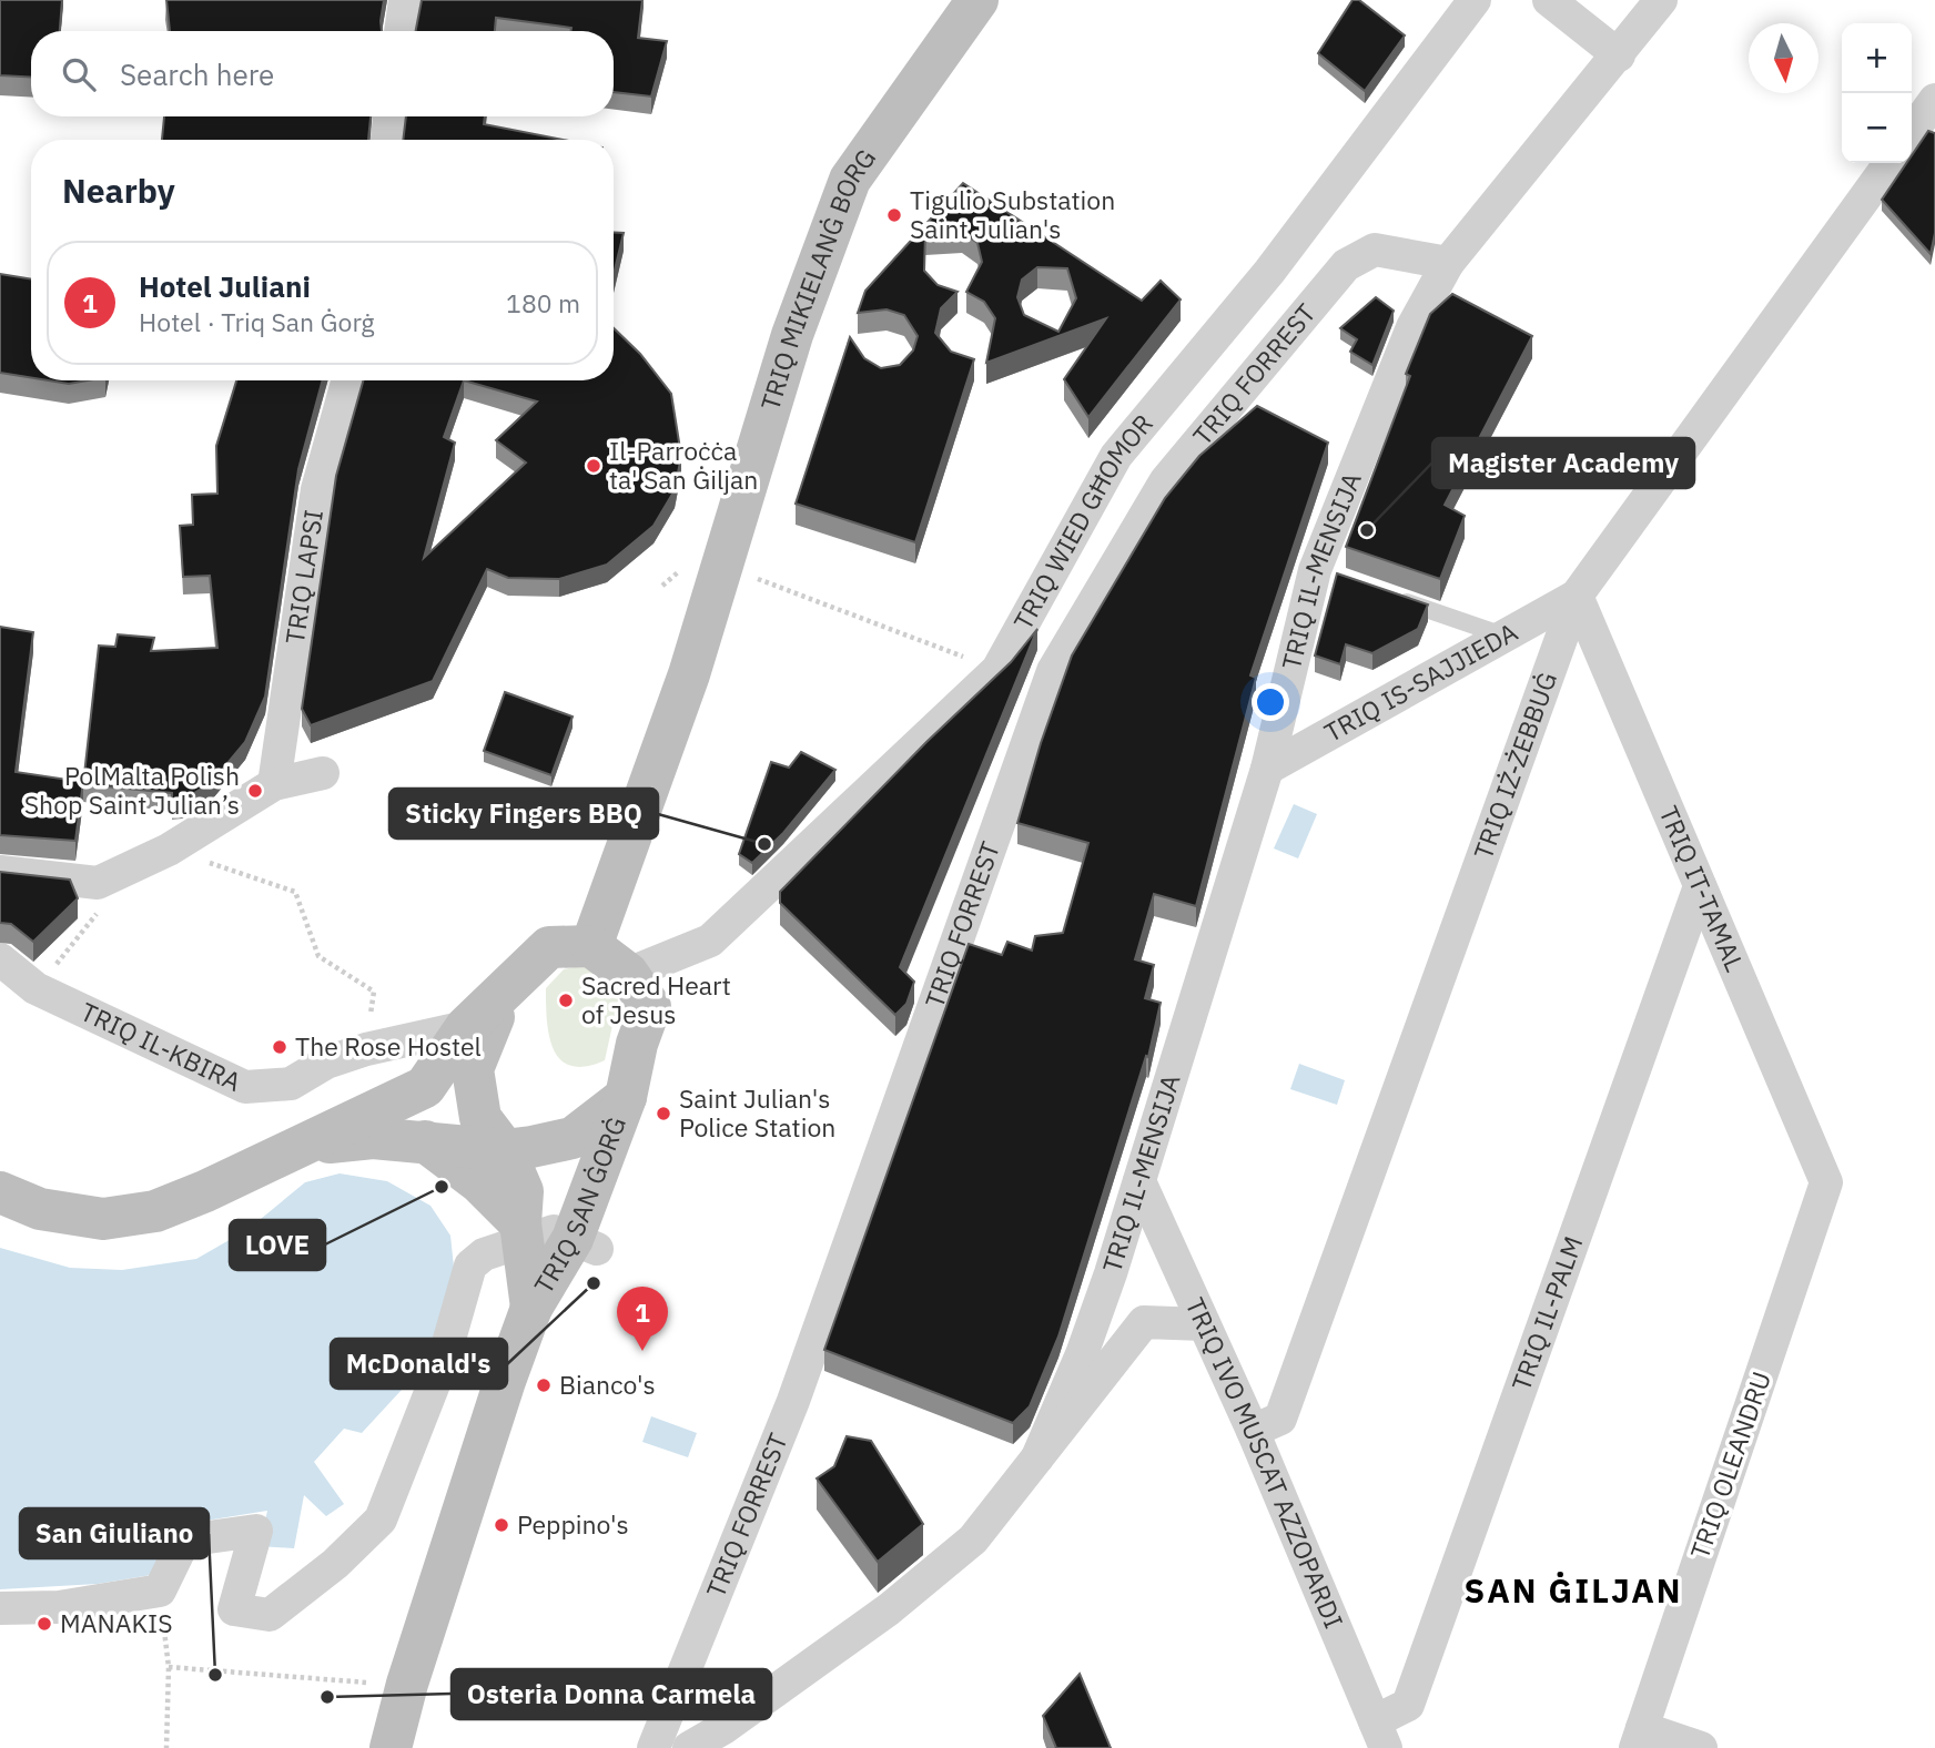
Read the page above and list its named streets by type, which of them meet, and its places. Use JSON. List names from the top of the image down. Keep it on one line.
{"streets":{"main road":["TRIQ MIKIELANĠ BORG","TRIQ SAN ĠORĠ"],"street":["TRIQ FORREST","TRIQ WIED GĦOMOR","TRIQ IL-MENSIJA","TRIQ LAPSI","TRIQ IS-SAJJIEDA","TRIQ IŻ-ŻEBBUĠ","TRIQ IT-TAMAL","TRIQ IL-KBIRA","TRIQ IL-PALM","TRIQ IVO MUSCAT AZZOPARDI","TRIQ OLEANDRU"]},"crossings":[["TRIQ MIKIELANĠ BORG","TRIQ WIED GĦOMOR"],["TRIQ MIKIELANĠ BORG","TRIQ SAN ĠORĠ"],["TRIQ FORREST","TRIQ IL-MENSIJA"],["TRIQ WIED GĦOMOR","TRIQ SAN ĠORĠ"],["TRIQ IL-MENSIJA","TRIQ IS-SAJJIEDA"],["TRIQ IL-MENSIJA","TRIQ IVO MUSCAT AZZOPARDI"],["TRIQ IS-SAJJIEDA","TRIQ IŻ-ŻEBBUĠ"],["TRIQ IS-SAJJIEDA","TRIQ IT-TAMAL"],["TRIQ IŻ-ŻEBBUĠ","TRIQ IT-TAMAL"],["TRIQ IŻ-ŻEBBUĠ","TRIQ IVO MUSCAT AZZOPARDI"],["TRIQ IT-TAMAL","TRIQ IL-PALM"],["TRIQ IT-TAMAL","TRIQ OLEANDRU"],["TRIQ IL-PALM","TRIQ IVO MUSCAT AZZOPARDI"]],"districts":["SAN ĠILJAN"],"places":["Tigulio Substation Saint Julian's","Il-Parroċċa ta' San Ġiljan","Magister Academy","PolMalta Polish Shop Saint Julian’s","Sticky Fingers BBQ","Sacred Heart of Jesus","The Rose Hostel","Saint Julian's Police Station","LOVE","McDonald's","Bianco's","Peppino's","MANAKIS","San Giuliano","Osteria Donna Carmela"],"north":"bottom","page":{"map_buttons":["+","−"],"search":"Search here","heading":"Nearby","list":[{"mark":"1","name":"Hotel Juliani","note":"Hotel · Triq San Ġorġ","value":"180 m"}],"pins":"1"}}
